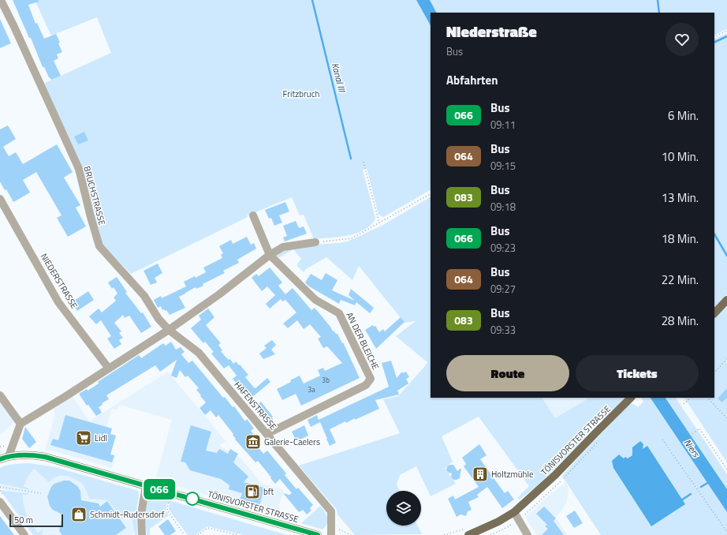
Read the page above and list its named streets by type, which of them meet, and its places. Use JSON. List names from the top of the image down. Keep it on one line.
{"streets":{"main road":["TÖNISVORSTER STRASSE"],"street":["BRUCHSTRASSE","NIEDERSTRASSE","AN DER BLEICHE","HAFENSTRASSE"]},"crossings":[["BRUCHSTRASSE","HAFENSTRASSE"],["AN DER BLEICHE","HAFENSTRASSE"]],"water":["Kanal III","Niers"],"parks":["Fritzbruch"],"places":{"supermarket":["Lidl"],"museum":["Galerie-Caelers"],"building":["Holtzmühle"],"fuel station":["bft"],"shop":["Schmidt-Rudersdorf"]},"lines":["bus line 066"],"house_numbers":["3b","3a"],"scale_bar":"50 m","page":{"on_map":"066","heading":[["Niederstraße","Bus"],"Abfahrten"],"list":[{"mark":"066","name":"Bus","note":"09:11","value":"6 Min."},{"mark":"064","name":"Bus","note":"09:15","value":"10 Min."},{"mark":"083","name":"Bus","note":"09:18","value":"13 Min."},{"mark":"066","name":"Bus","note":"09:23","value":"18 Min."},{"mark":"064","name":"Bus","note":"09:27","value":"22 Min."},{"mark":"083","name":"Bus","note":"09:33","value":"28 Min."}],"buttons":["Route","Tickets"],"scale":"50 m"}}
